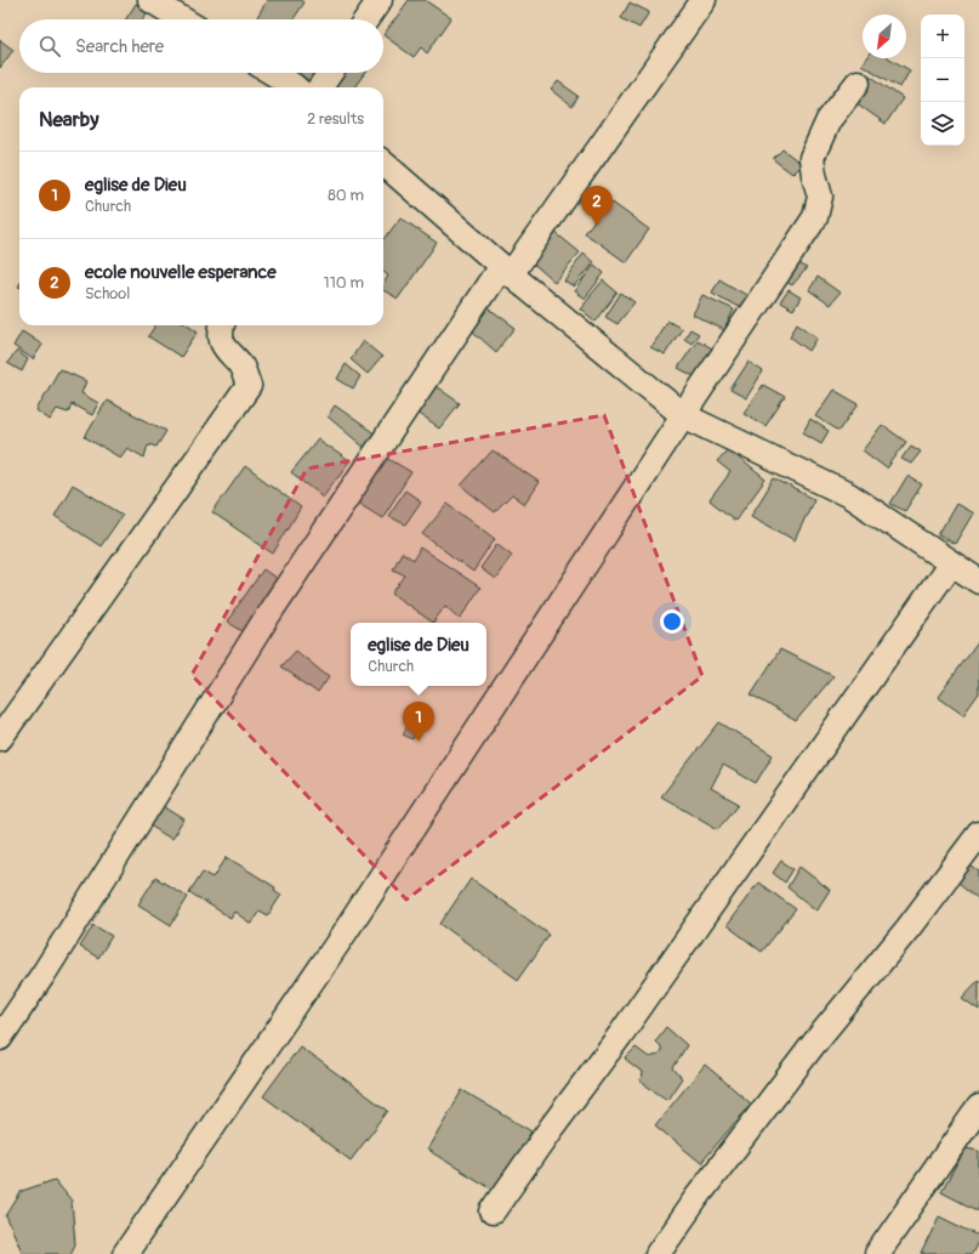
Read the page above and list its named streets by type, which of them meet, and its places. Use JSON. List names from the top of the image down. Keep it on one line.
{"north":"bottom left","page":{"map_buttons":["+","−"],"search":"Search here","heading":["Nearby","2 results"],"list":[{"mark":"1","name":"eglise de Dieu","note":"Church","value":"80 m"},{"mark":"2","name":"ecole nouvelle esperance","note":"School","value":"110 m"}],"pins":["2","1"],"popup":["eglise de Dieu","Church"]}}
